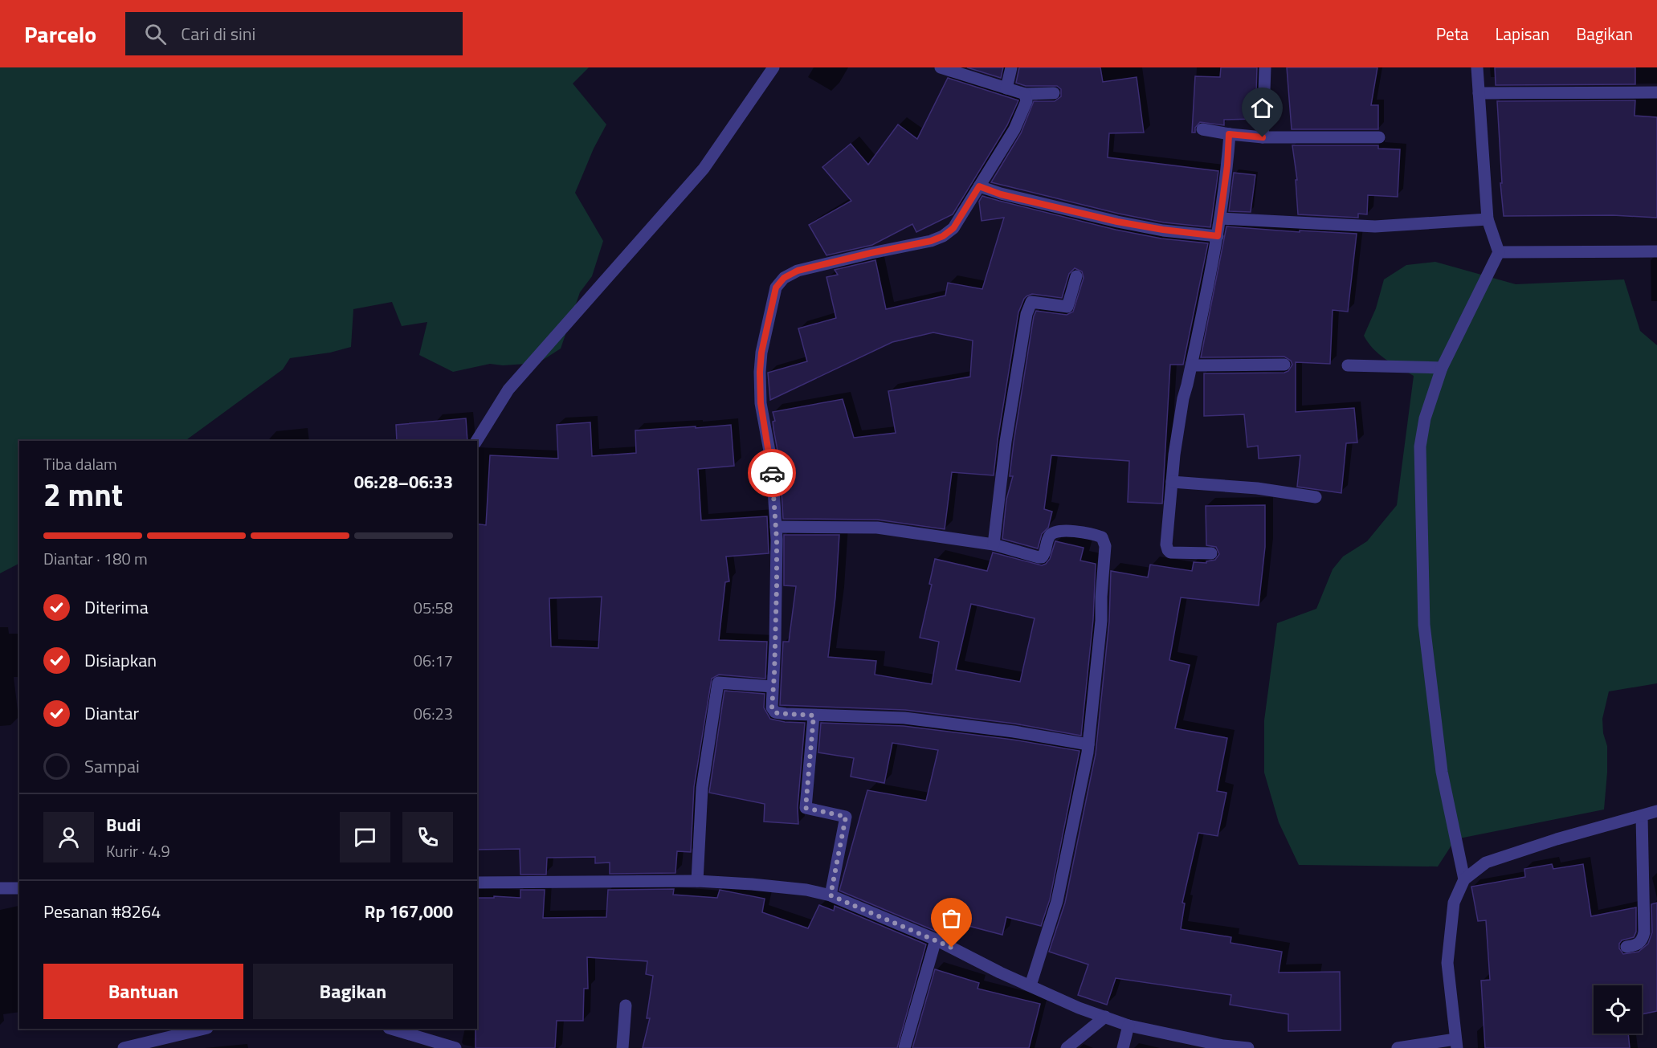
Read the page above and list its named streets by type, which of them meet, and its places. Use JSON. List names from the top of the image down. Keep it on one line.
{"page":{"header":"Parcelo","search":"Cari di sini","nav":["Peta","Lapisan","Bagikan"],"heading":["2 mnt","Tiba dalam","06:28–06:33"],"panel":["Budi","Kurir · 4.9","Pesanan #8264","Rp 167,000"],"bar":"Diantar · 180 m","list":[["Diterima","05:58"],["Disiapkan","06:17"],["Diantar","06:23"],"Sampai"],"buttons":["Bantuan","Bagikan"]}}
